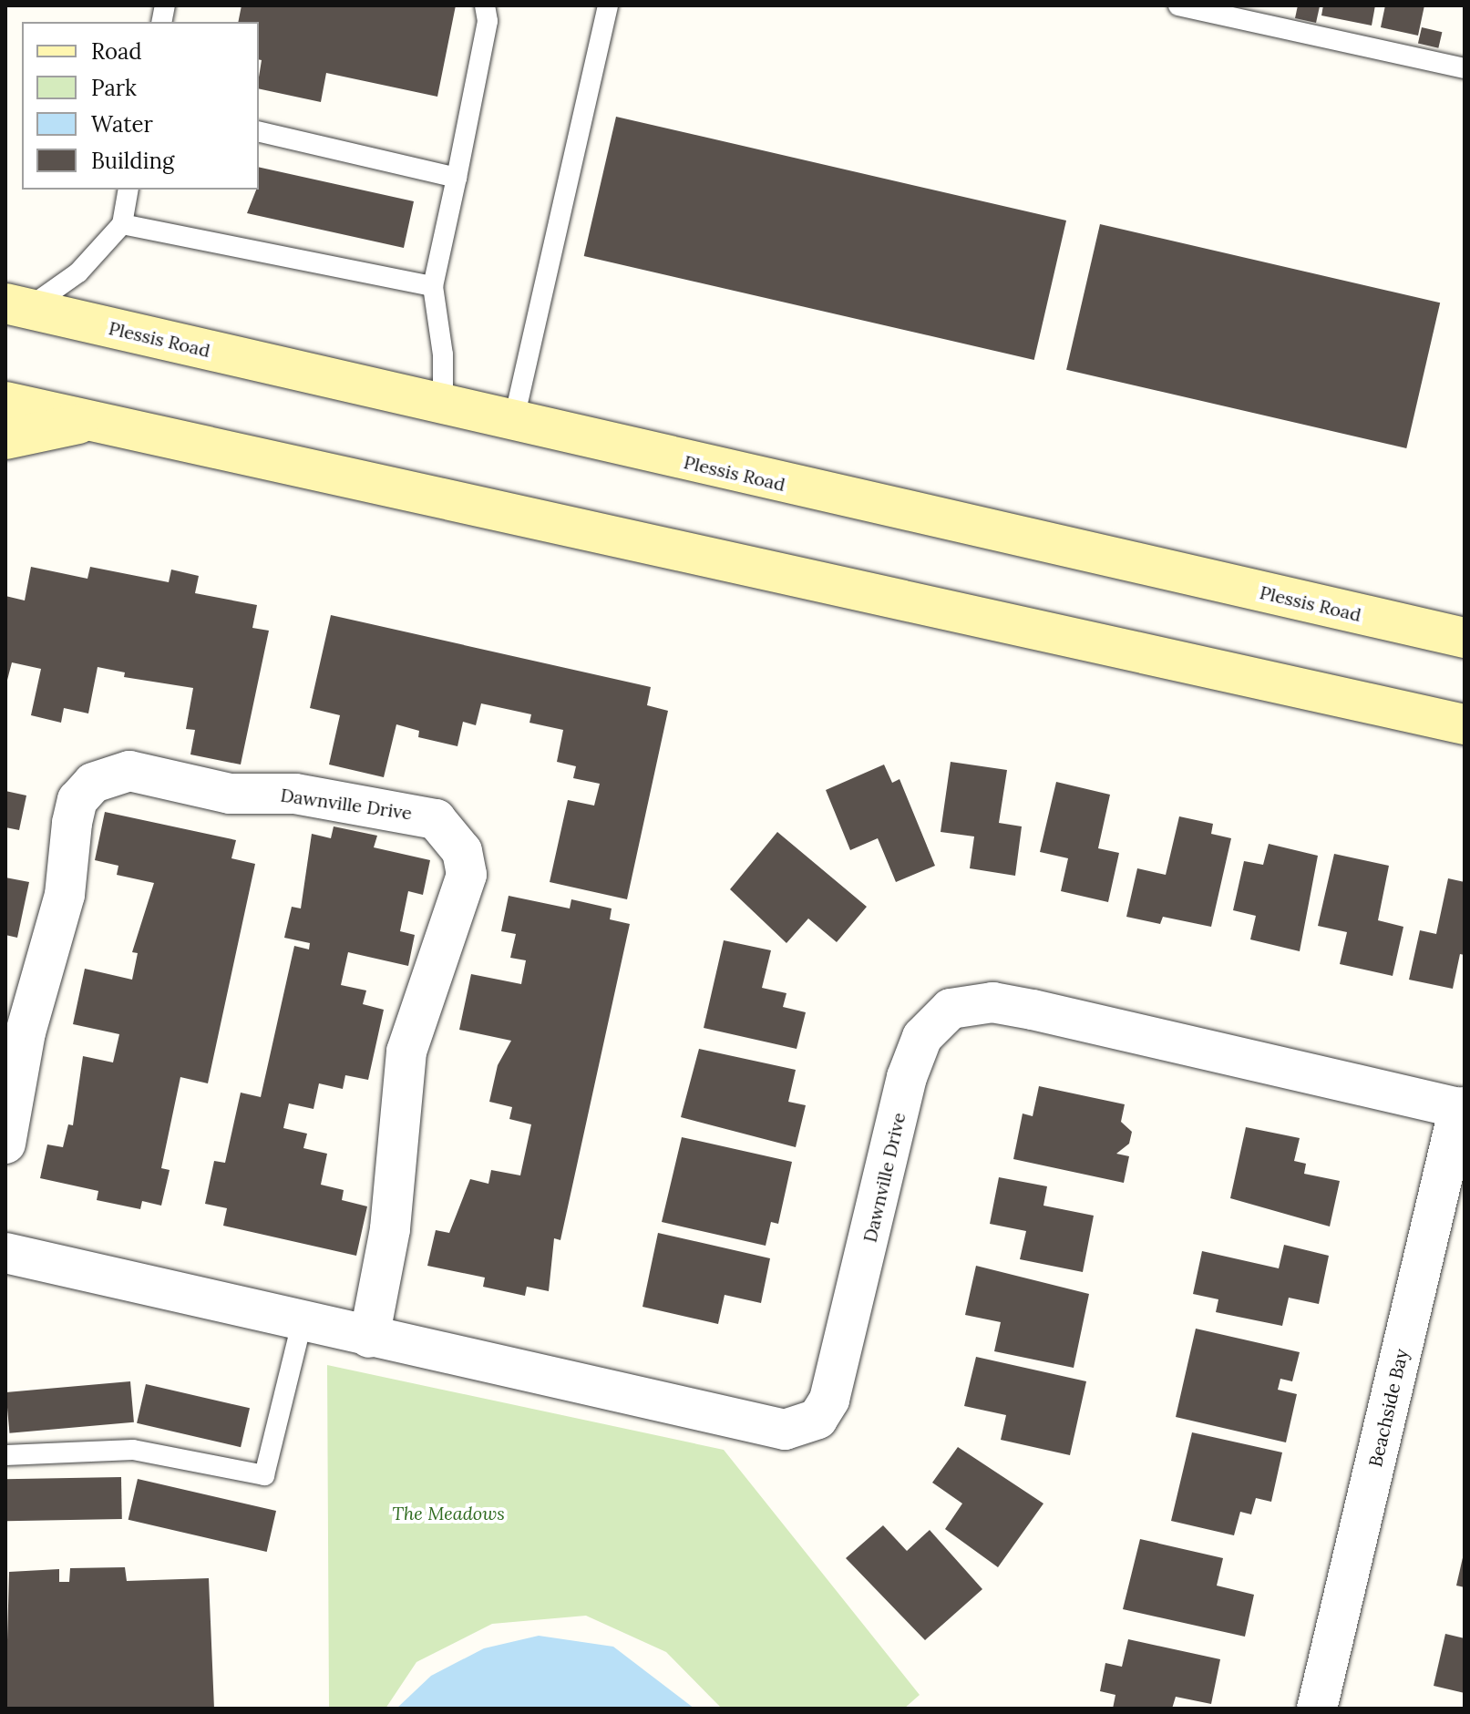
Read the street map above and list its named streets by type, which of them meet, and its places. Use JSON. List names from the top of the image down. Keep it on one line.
{"streets":{"main road":["Plessis Road"],"street":["Dawnville Drive","Beachside Bay"]},"crossings":[["Dawnville Drive","Beachside Bay"]],"parks":["The Meadows"],"legend":["Road","Park","Water","Building"]}
